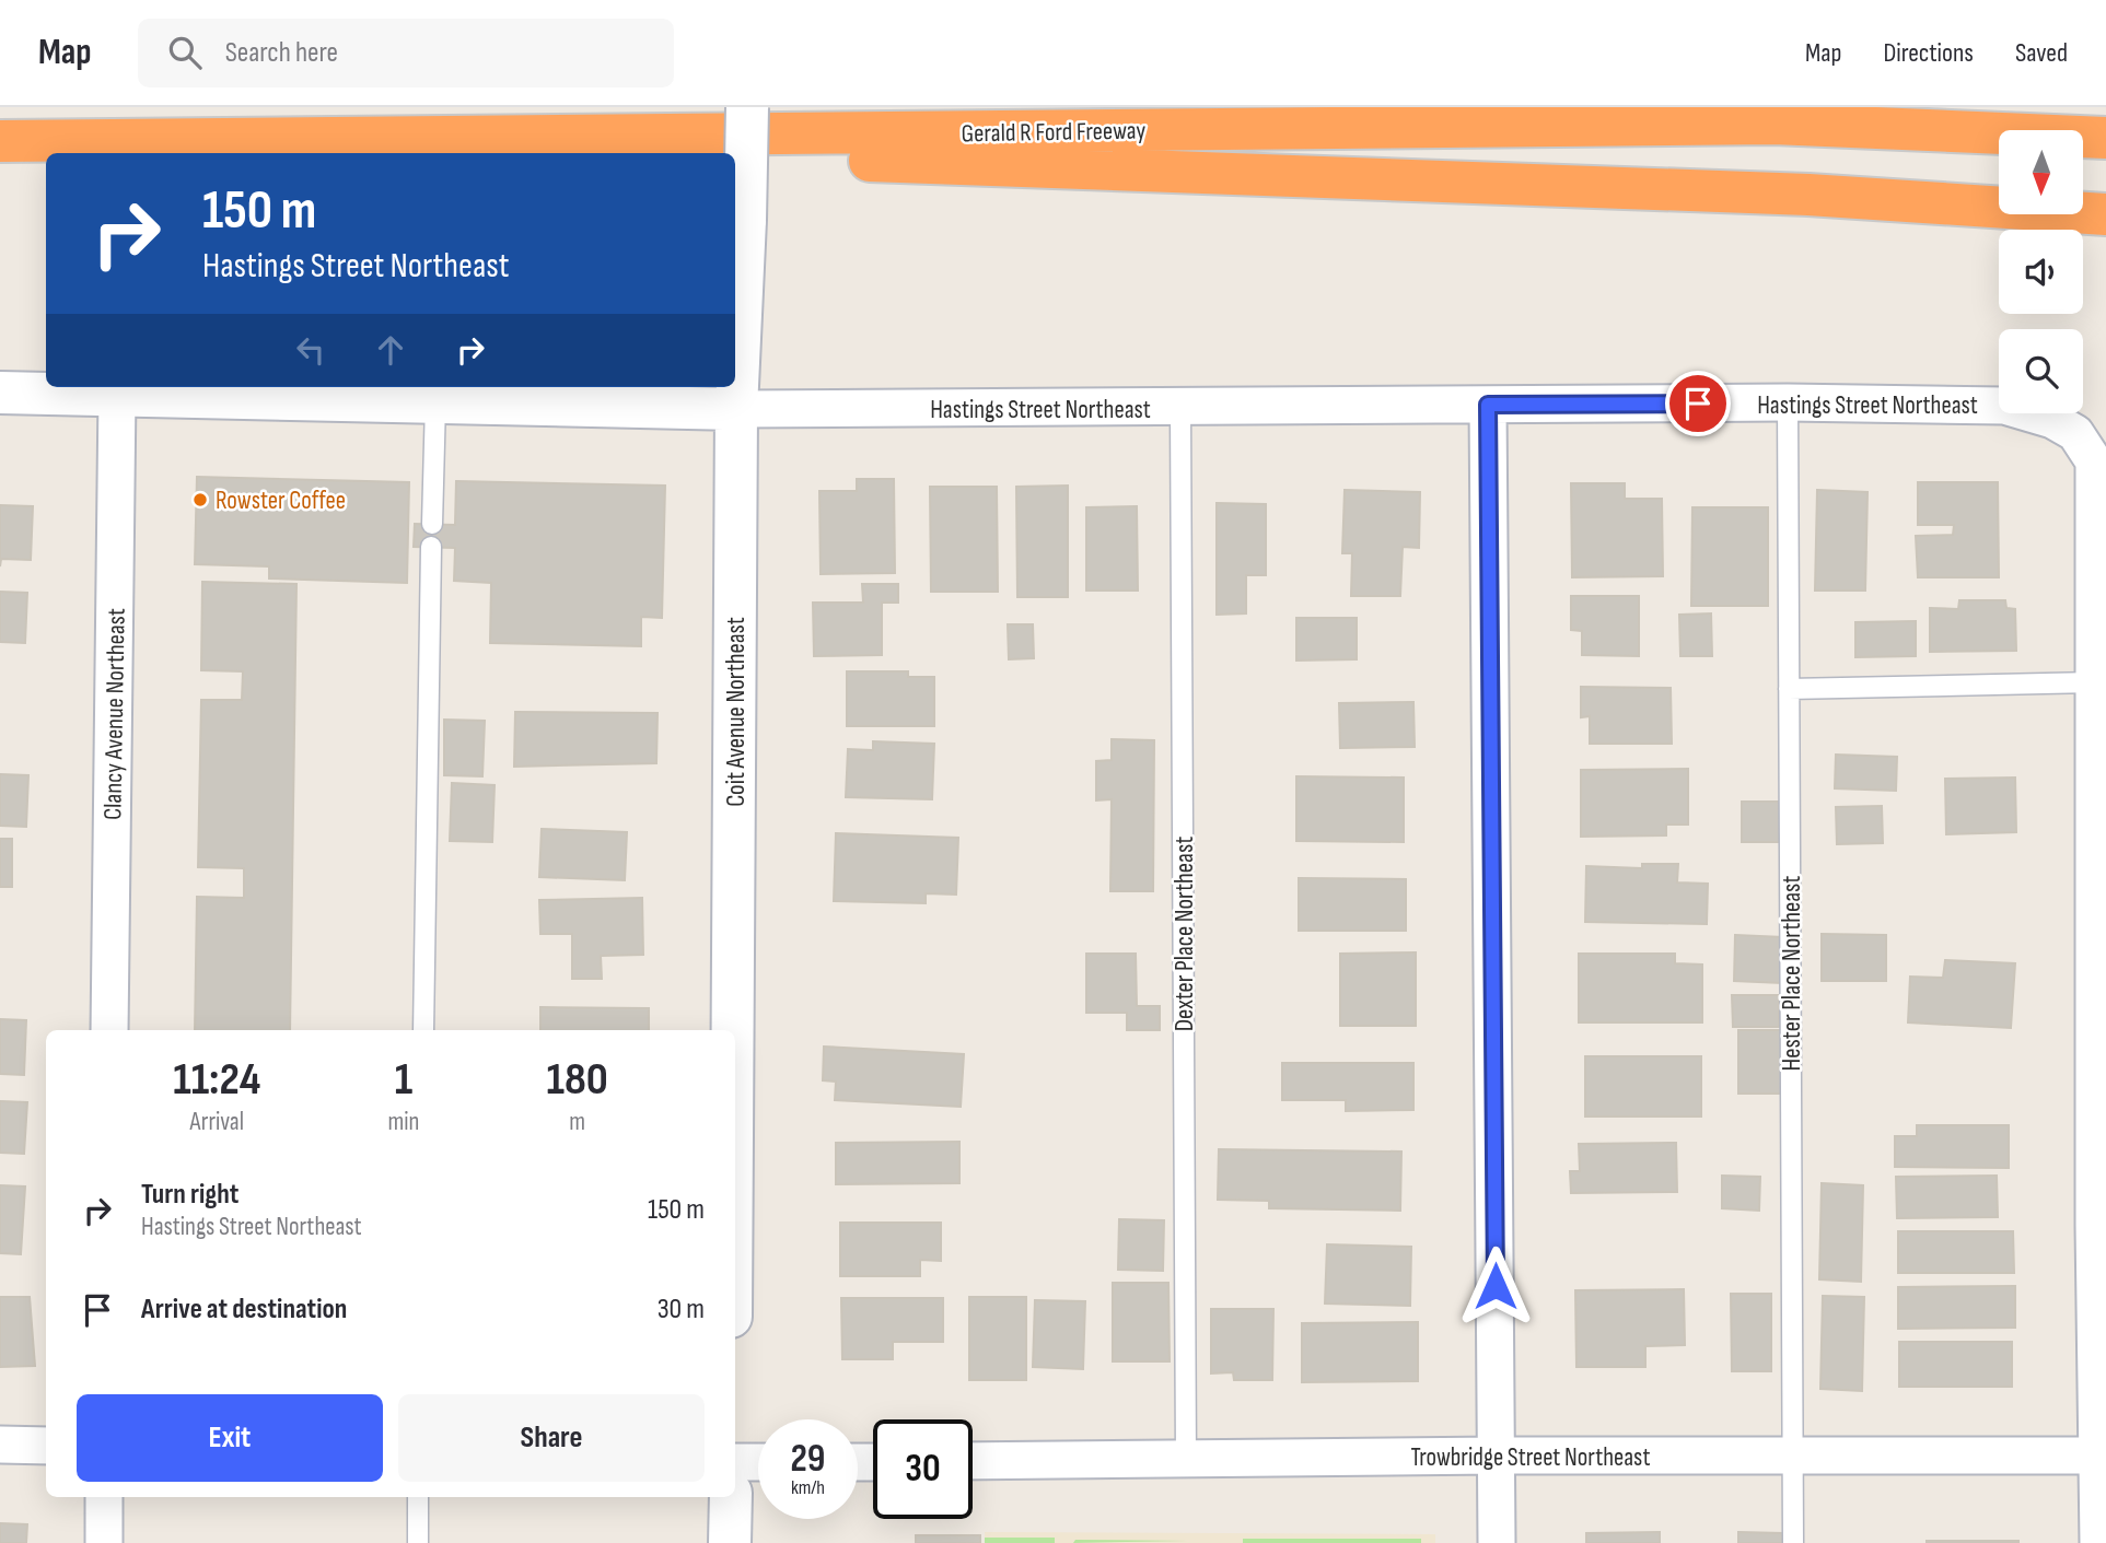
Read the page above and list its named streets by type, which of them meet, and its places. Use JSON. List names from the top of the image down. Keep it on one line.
{"streets":{"highway":["Gerald R Ford Freeway"],"street":["Hastings Street Northeast","Coit Avenue Northeast","Clancy Avenue Northeast","Trowbridge Street Northeast"],"lane":["Dexter Place Northeast","Hester Place Northeast"]},"crossings":[["Hastings Street Northeast","Coit Avenue Northeast"],["Hastings Street Northeast","Clancy Avenue Northeast"],["Hastings Street Northeast","Dexter Place Northeast"],["Hastings Street Northeast","Hester Place Northeast"],["Dexter Place Northeast","Trowbridge Street Northeast"],["Hester Place Northeast","Trowbridge Street Northeast"]],"places":["Rowster Coffee"],"north":"bottom","page":{"header":"Map","search":"Search here","nav":["Map","Directions","Saved"],"turn":["150 m","Hastings Street Northeast"],"eta":["11:24","Arrival","1","min","180","m"],"list":[{"name":"Turn right","note":"Hastings Street Northeast","value":"150 m"},{"name":"Arrive at destination","value":"30 m"}],"buttons":["Exit","Share"],"speed":"29 km/h","limit":"30"}}
